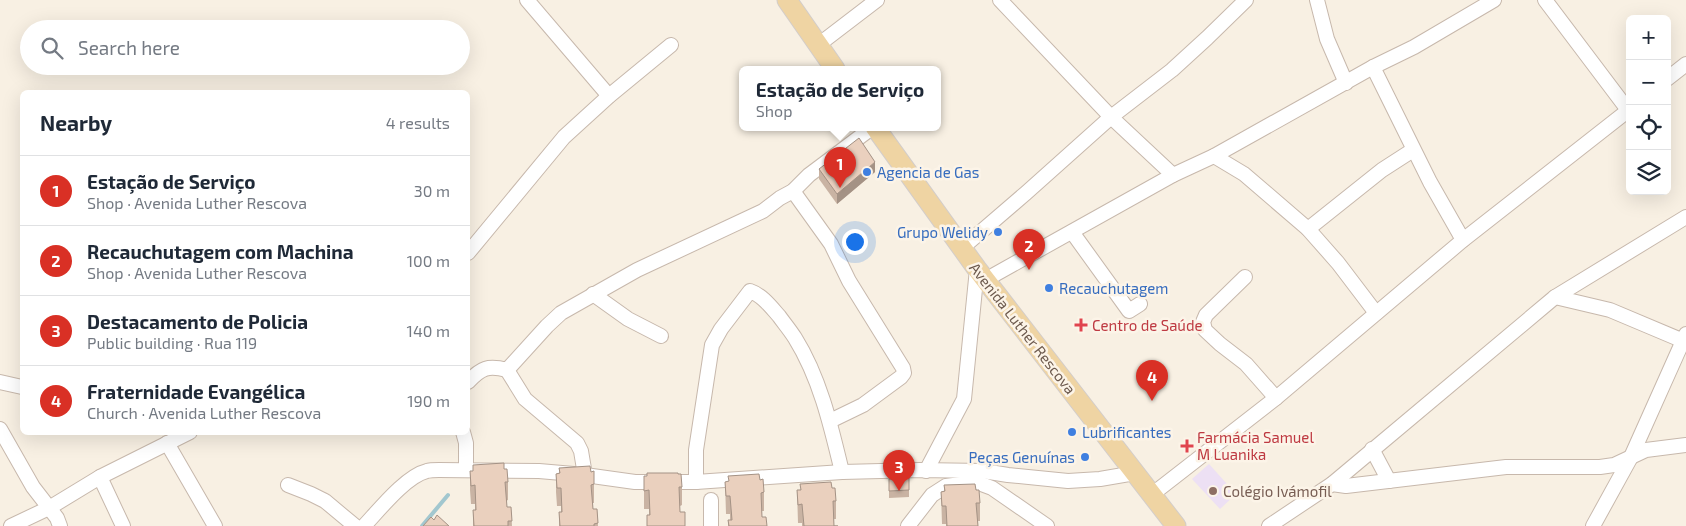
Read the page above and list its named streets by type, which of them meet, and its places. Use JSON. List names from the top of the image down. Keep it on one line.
{"streets":{"main road":["Avenida Luther Rescova"]},"places":{"other":["Agencia de Gas","Grupo Welidy","Recauchutagem","Lubrificantes","Peças Genuínas","Colégio Ivámofil"],"health":["Centro de Saúde","Farmácia Samuel M Luanika"]},"page":{"map_buttons":["+","−"],"search":"Search here","popup":["Estação de Serviço","Shop"],"heading":["Nearby","4 results"],"pins":["1","2","4","3"],"list":[{"mark":"1","name":"Estação de Serviço","note":"Shop · Avenida Luther Rescova","value":"30 m"},{"mark":"2","name":"Recauchutagem com Machina","note":"Shop · Avenida Luther Rescova","value":"100 m"},{"mark":"3","name":"Destacamento de Policia","note":"Public building · Rua 119","value":"140 m"},{"mark":"4","name":"Fraternidade Evangélica","note":"Church · Avenida Luther Rescova","value":"190 m"}]}}
